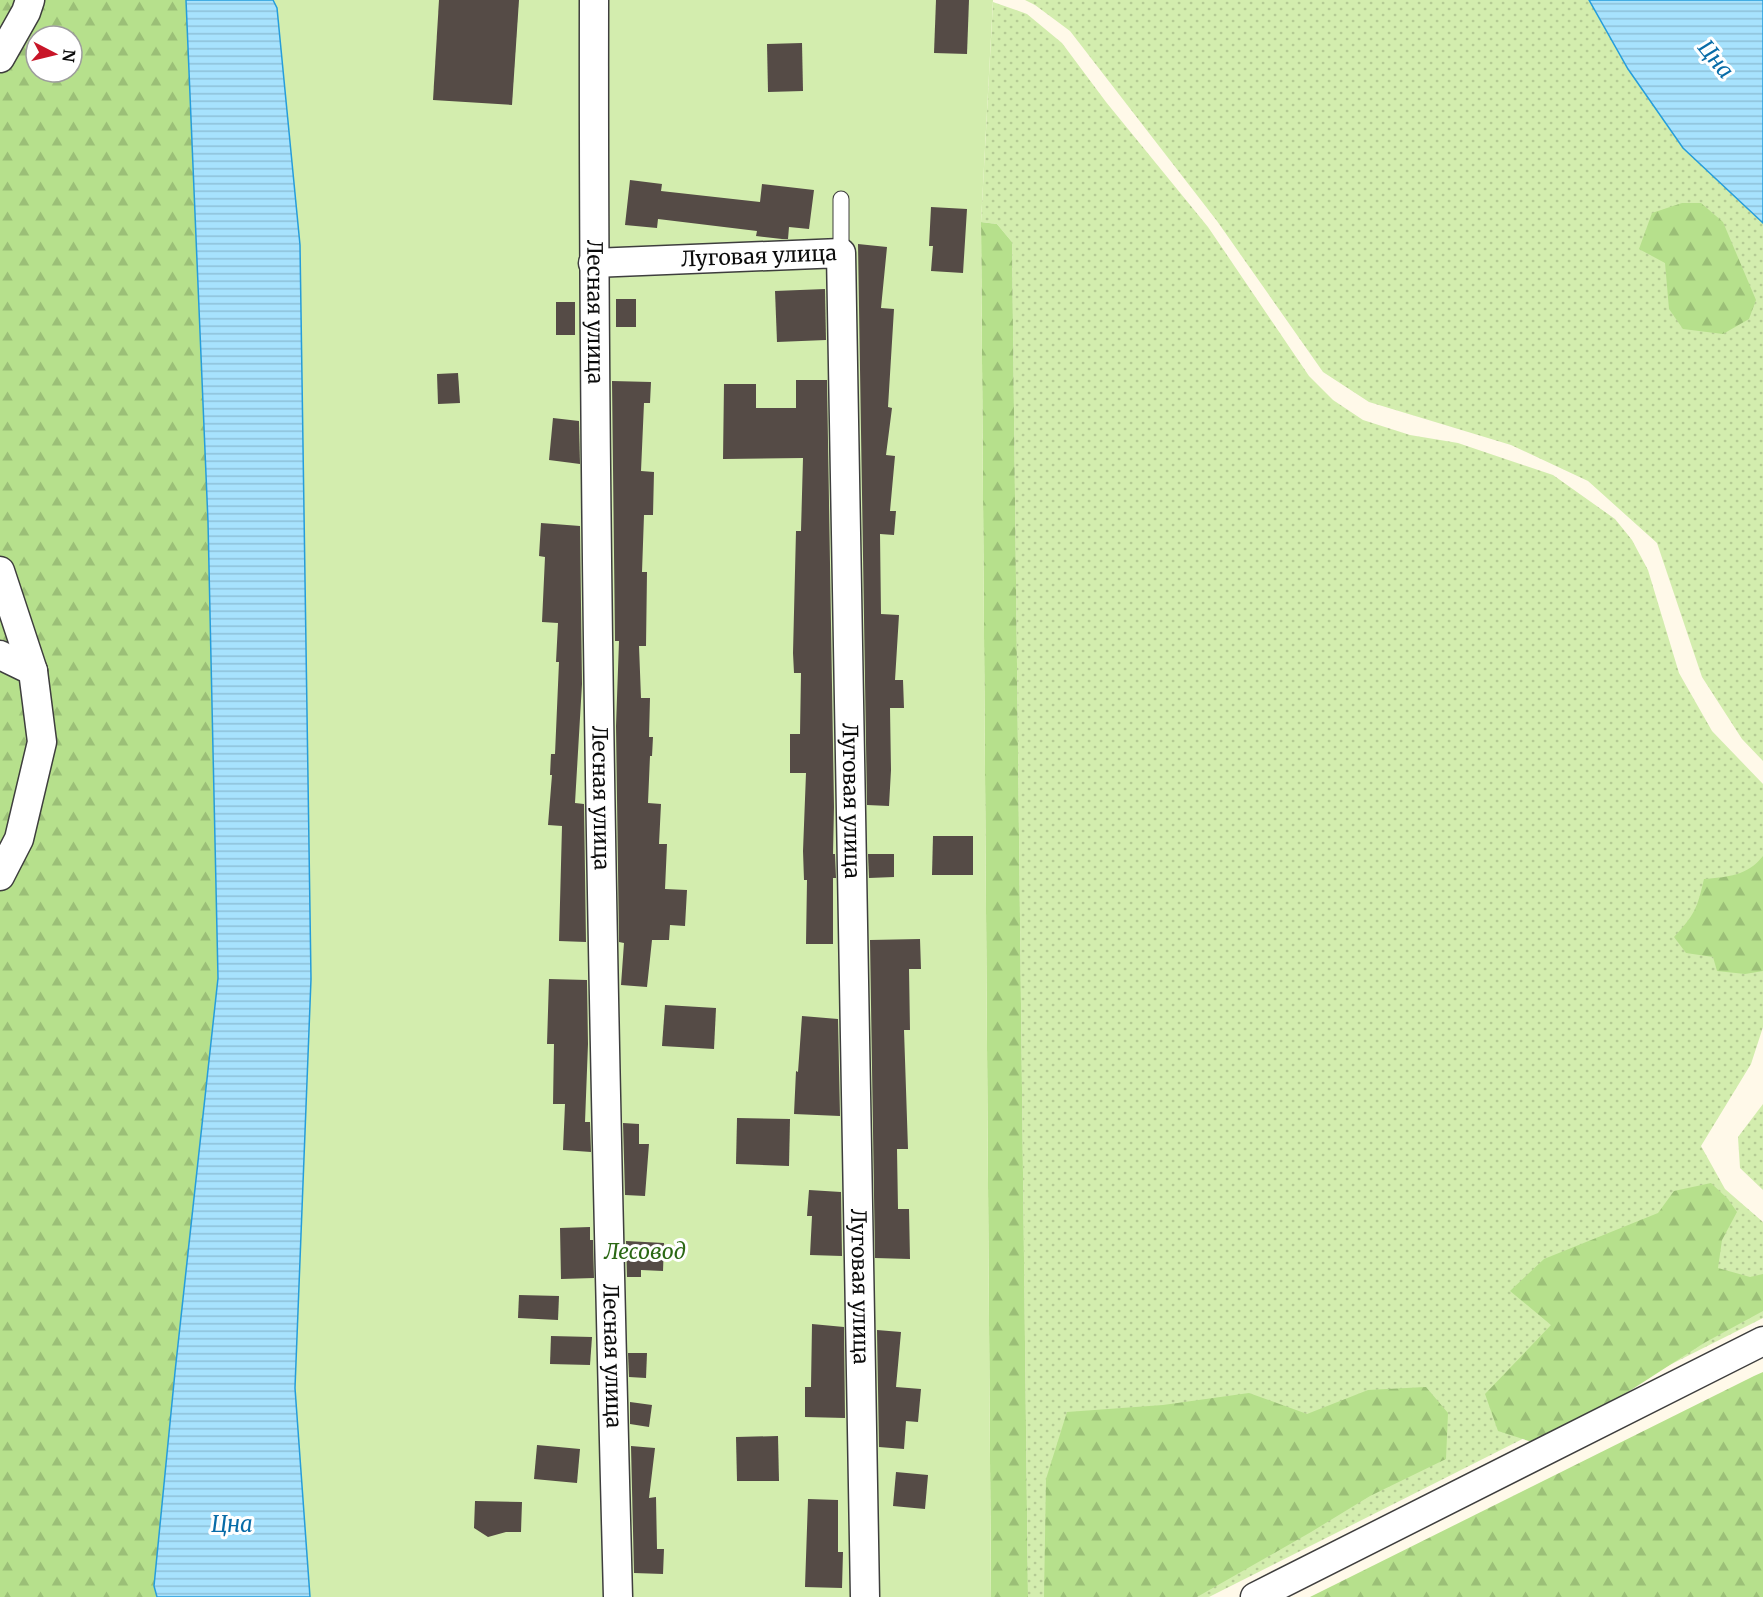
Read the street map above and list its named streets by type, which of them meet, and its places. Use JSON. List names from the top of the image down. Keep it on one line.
{"streets":{"street":["Луговая улица","Лесная улица"]},"crossings":[["Луговая улица","Лесная улица"]],"water":["Цна"],"parks":["Лесовод"],"north":"right"}
